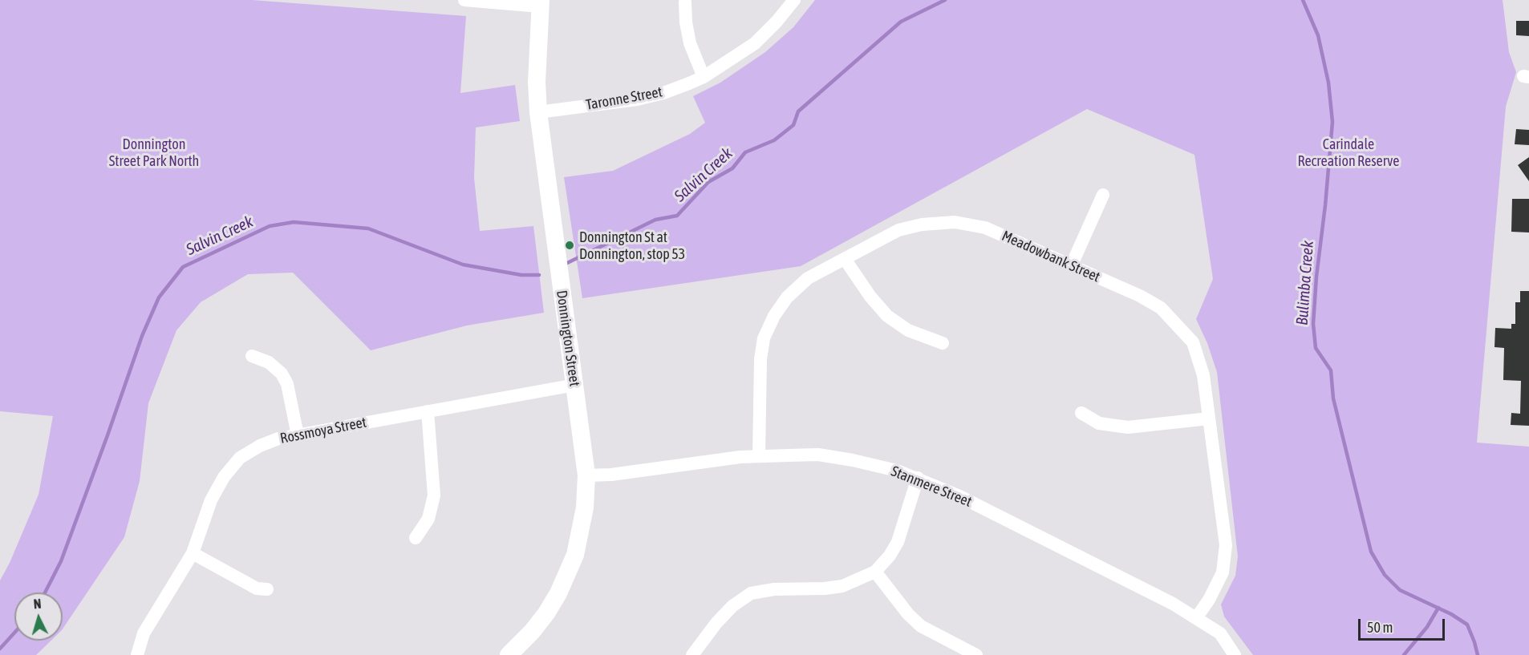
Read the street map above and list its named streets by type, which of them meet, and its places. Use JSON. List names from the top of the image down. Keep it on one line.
{"streets":{"street":["Taronne Street","Meadowbank Street","Donnington Street","Rossmoya Street","Stanmere Street"]},"crossings":[["Taronne Street","Donnington Street"],["Meadowbank Street","Stanmere Street"],["Donnington Street","Rossmoya Street"],["Donnington Street","Stanmere Street"]],"water":["Salvin Creek","Bulimba Creek"],"parks":["Donnington Street Park North","Carindale Recreation Reserve"],"places":["Donnington St at Donnington, stop 53"],"scale_bar":"50 m","north":"top"}
